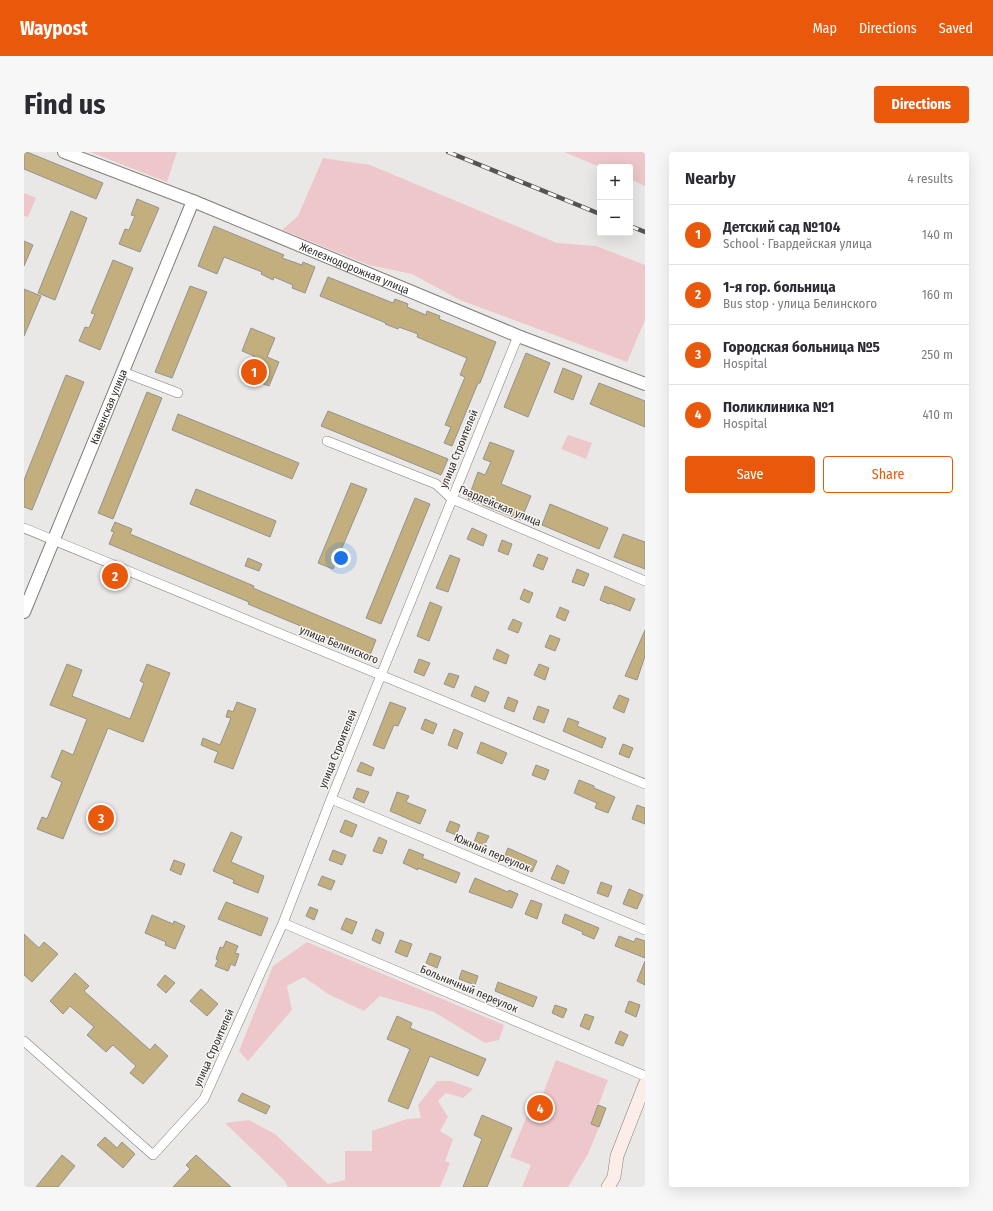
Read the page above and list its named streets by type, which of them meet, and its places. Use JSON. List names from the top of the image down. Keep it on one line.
{"streets":{"street":["Железнодорожная улица","Каменская улица","улица Строителей","Гвардейская улица","улица Белинского","Южный переулок","Больничный переулок"]},"crossings":[["Железнодорожная улица","Каменская улица"],["Железнодорожная улица","улица Строителей"],["Каменская улица","улица Белинского"],["улица Строителей","Гвардейская улица"],["улица Строителей","улица Белинского"],["улица Строителей","Южный переулок"],["улица Строителей","Больничный переулок"]],"page":{"header":"Waypost","nav":["Map","Directions","Saved"],"buttons":["Directions",["Save","Share"]],"title":"Find us","heading":["Nearby","4 results"],"map_buttons":["+","−"],"list":[{"mark":"1","name":"Детский сад №104","note":"School · Гвардейская улица","value":"140 m"},{"mark":"2","name":"1-я гор. больница","note":"Bus stop · улица Белинского","value":"160 m"},{"mark":"3","name":"Городская больница №5","note":"Hospital","value":"250 m"},{"mark":"4","name":"Поликлиника №1","note":"Hospital","value":"410 m"}],"pins":["1","2","3","4"]}}
